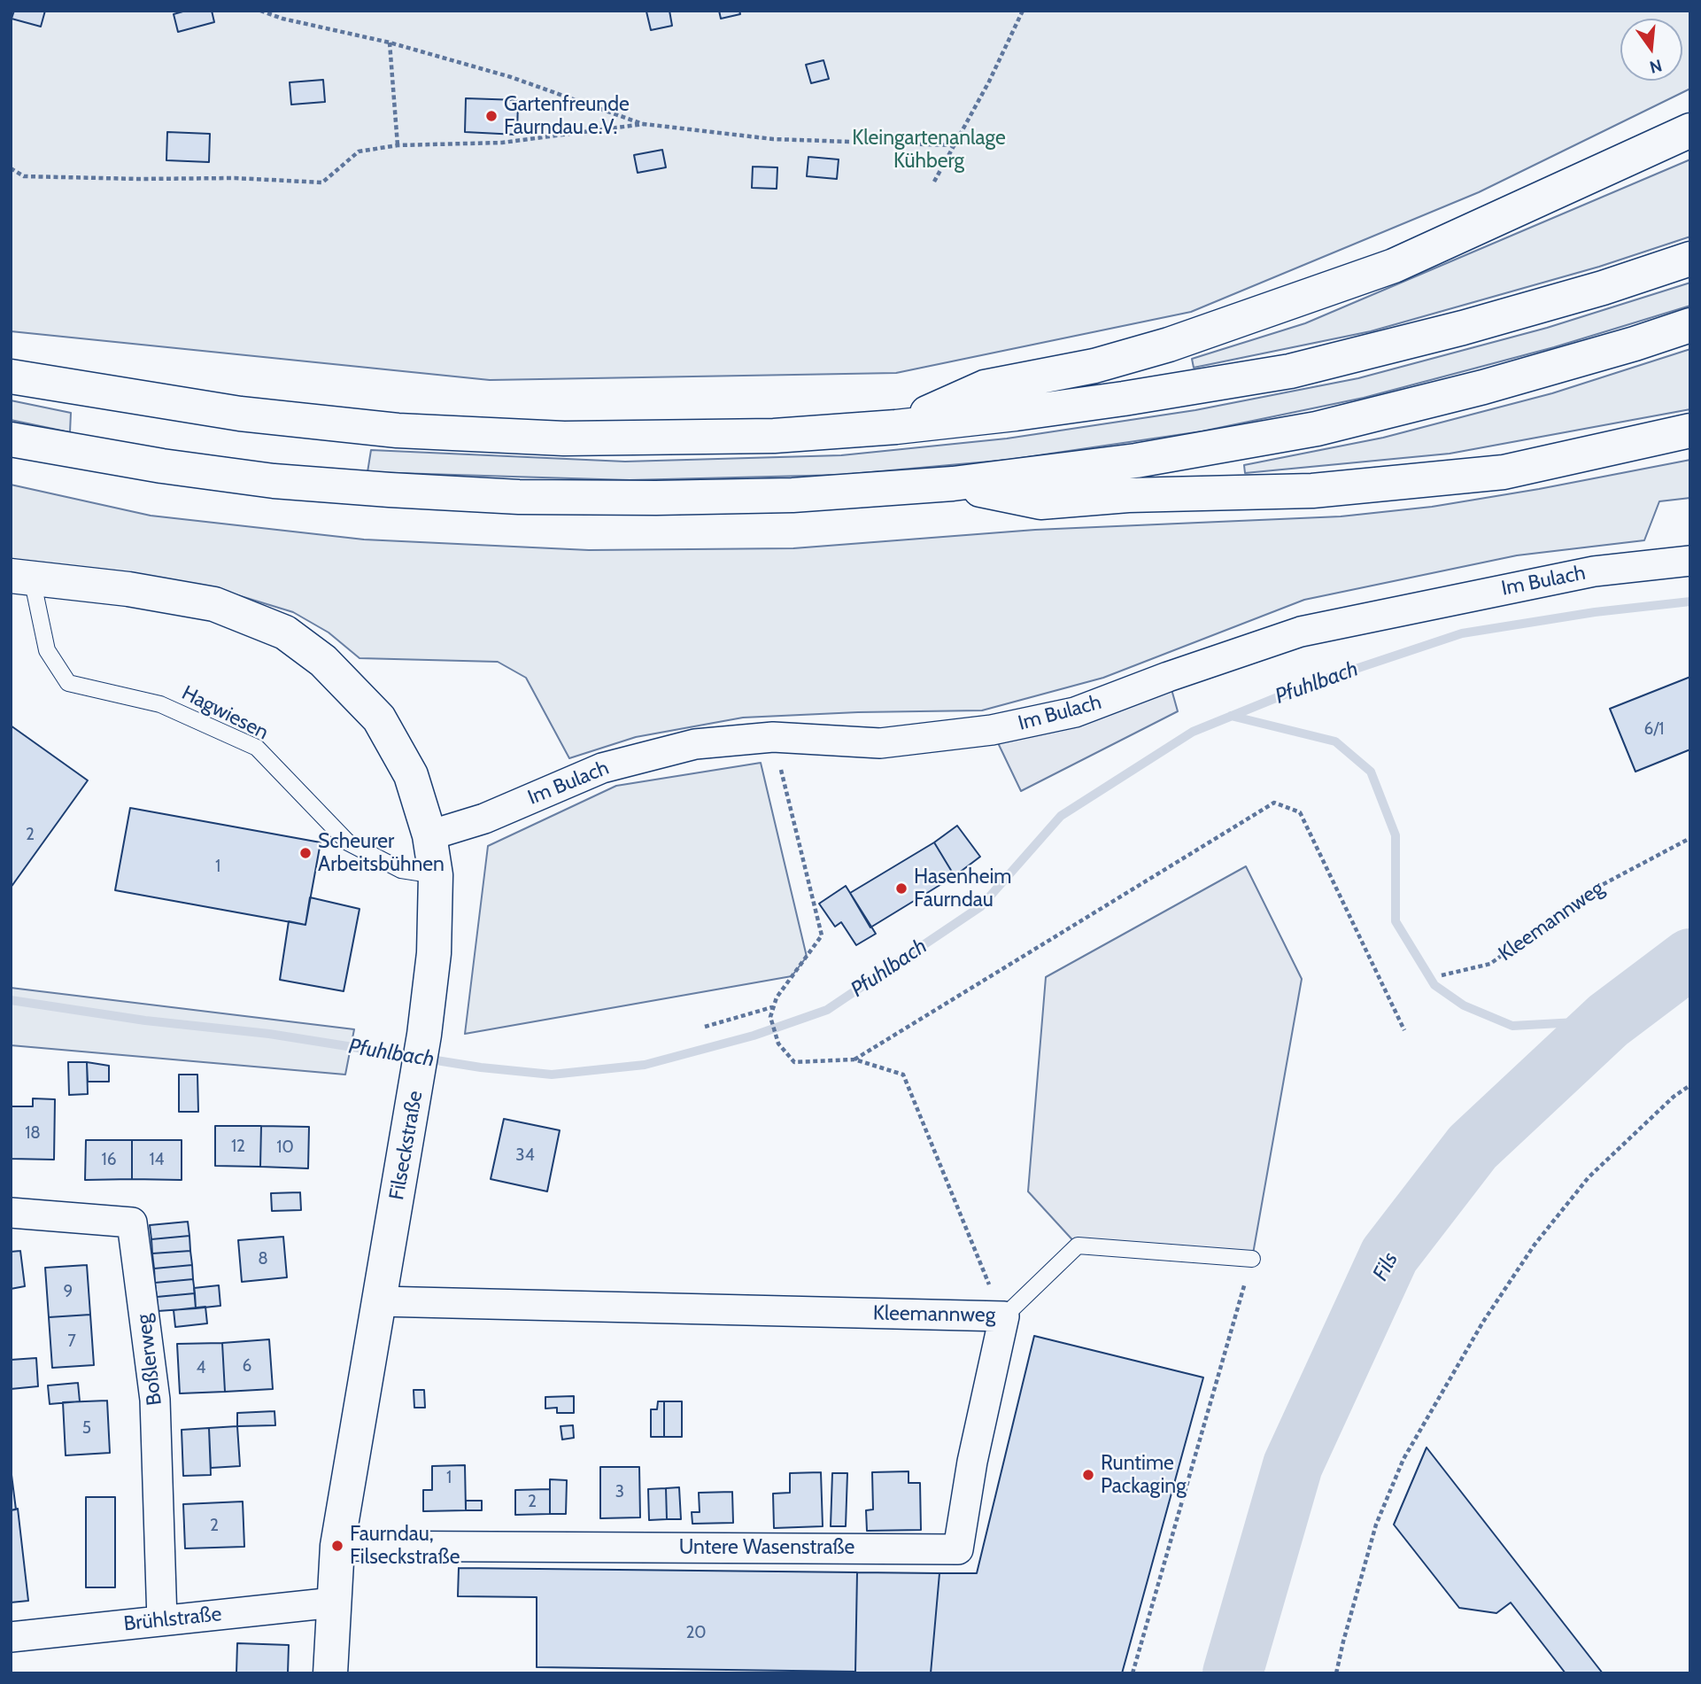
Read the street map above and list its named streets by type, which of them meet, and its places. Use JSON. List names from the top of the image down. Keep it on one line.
{"streets":{"main road":["Filseckstraße"],"street":["Im Bulach","Kleemannweg","Boßlerweg","Untere Wasenstraße","Brühlstraße"],"lane":["Hagwiesen"]},"crossings":[["Im Bulach","Filseckstraße"],["Hagwiesen","Filseckstraße"],["Kleemannweg","Filseckstraße"],["Kleemannweg","Untere Wasenstraße"],["Filseckstraße","Untere Wasenstraße"],["Filseckstraße","Brühlstraße"],["Boßlerweg","Brühlstraße"]],"water":["Pfuhlbach","Fils"],"parks":["Kleingartenanlage Kühberg"],"places":["Gartenfreunde Faurndau e.V.","Scheurer Arbeitsbühnen","Hasenheim Faurndau","Runtime Packaging","Faurndau, Filseckstraße"],"house_numbers":["6/1","2","1","18","12","10","34","16","14","8","9","7","6","4","5","1","3","2","2","20"],"north":"bottom"}
